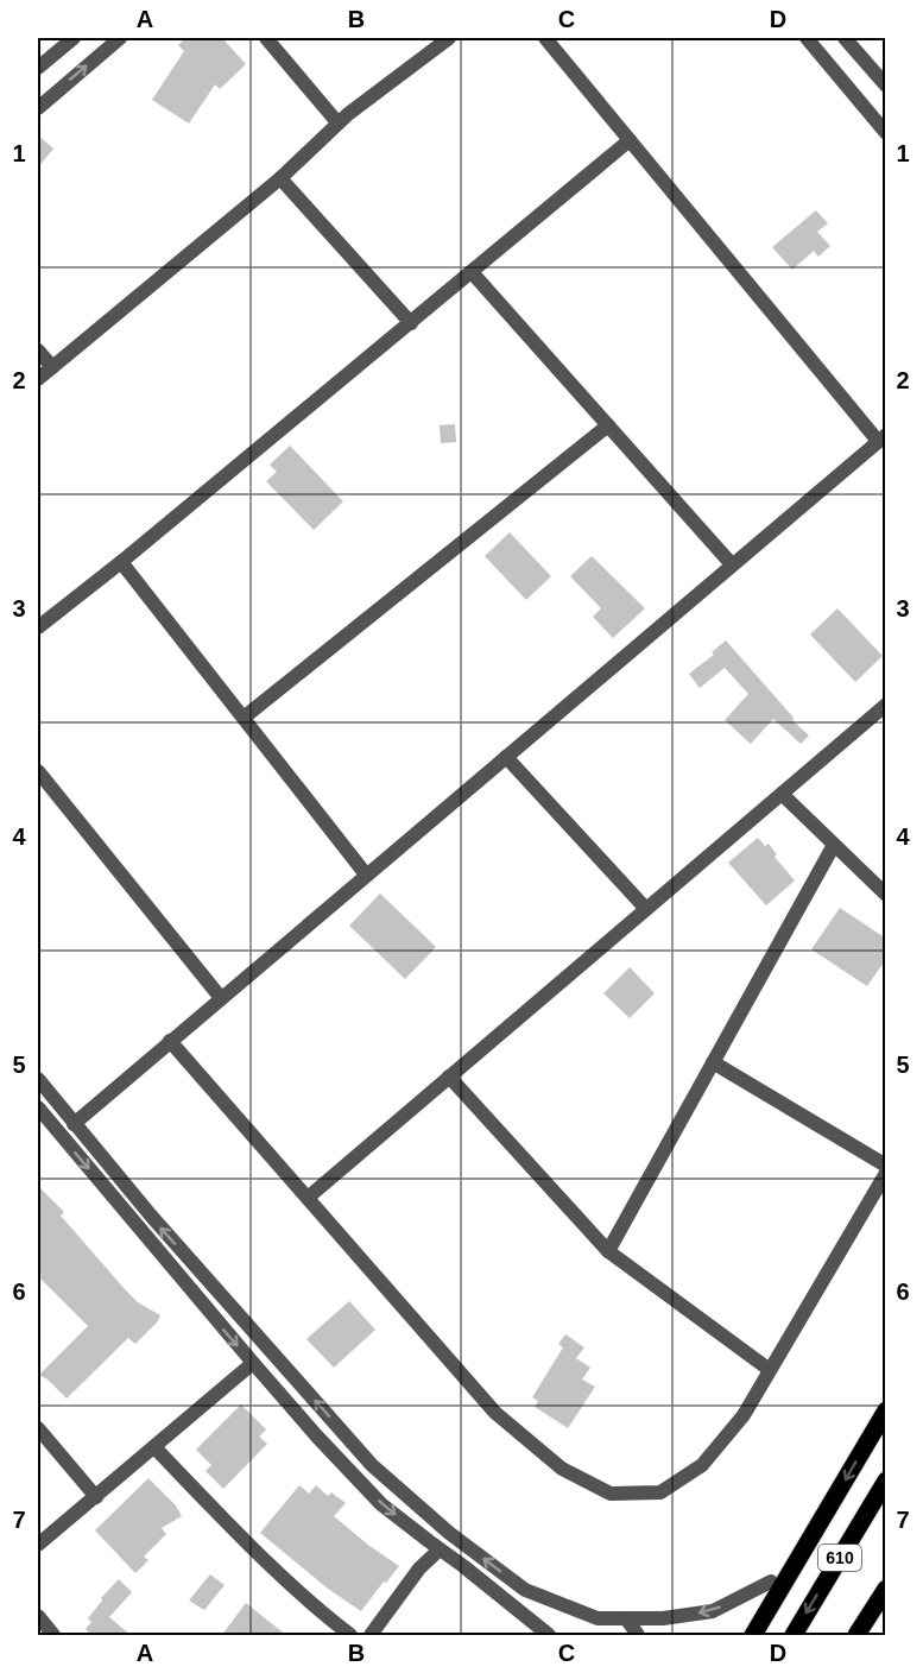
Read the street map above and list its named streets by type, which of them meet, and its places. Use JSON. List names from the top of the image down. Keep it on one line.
{"streets":{"main road":["610"]},"grid":{"columns":["A","B","C","D"],"rows":["1","2","3","4","5","6","7"]}}
